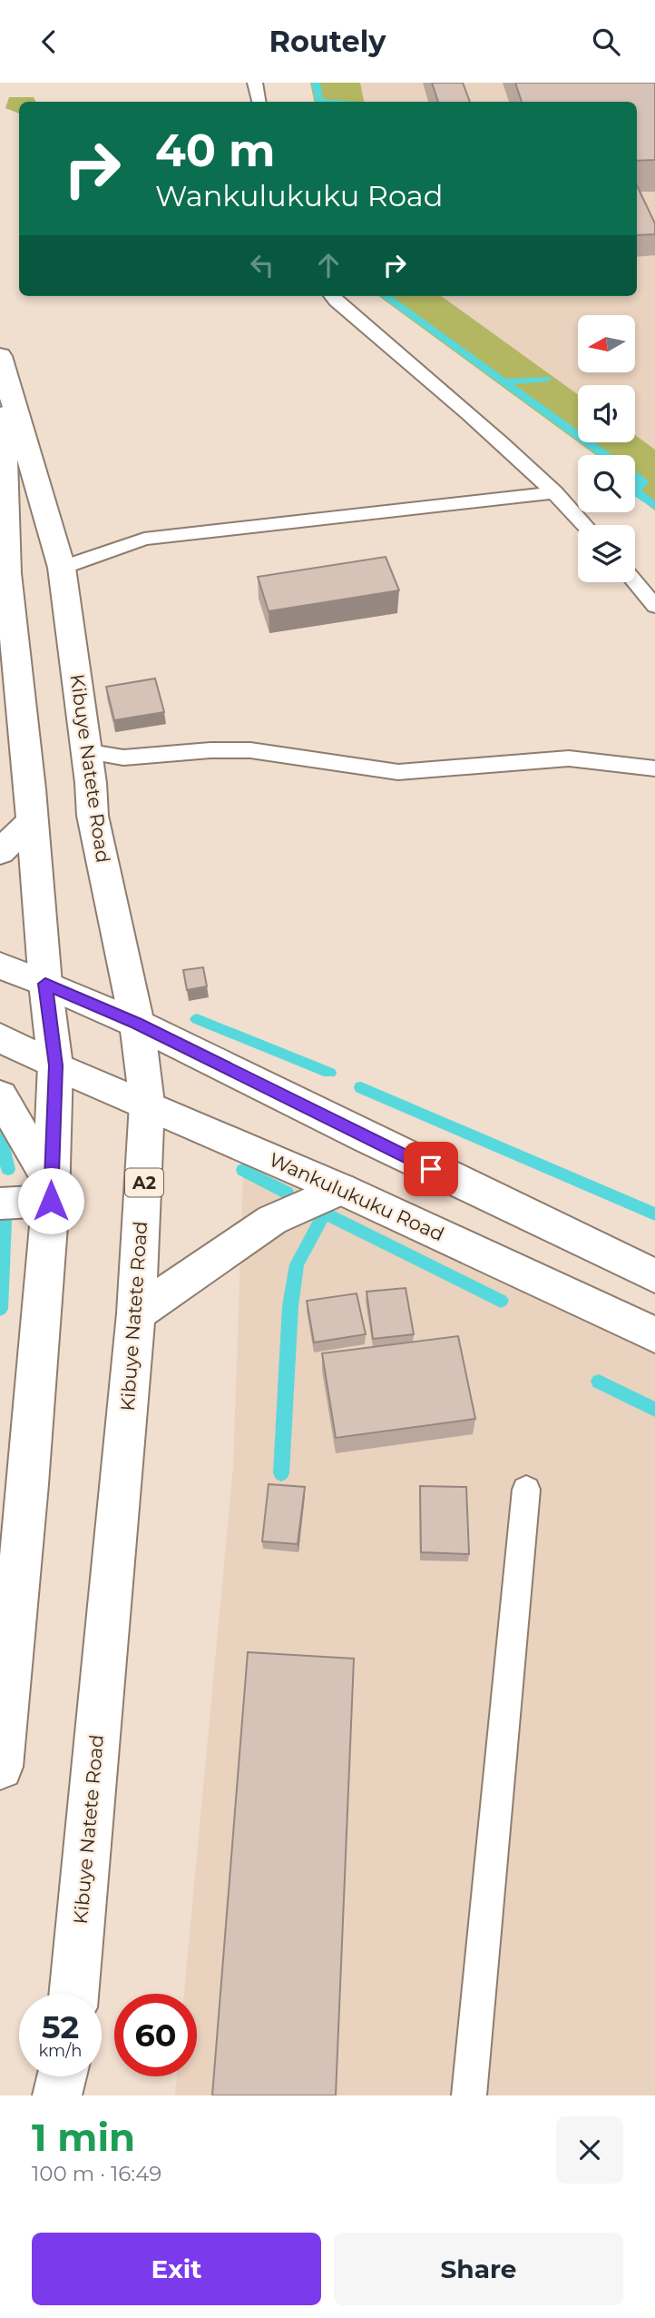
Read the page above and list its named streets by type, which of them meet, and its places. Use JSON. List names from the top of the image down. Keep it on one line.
{"streets":{"main road":["Kibuye Natete Road","A2","Wankulukuku Road"]},"crossings":[["Kibuye Natete Road","Wankulukuku Road"]],"north":"left","page":{"header":"Routely","turn":["40 m","Wankulukuku Road"],"speed":"52 km/h","limit":"60","heading":["1 min","100 m · 16:49"],"buttons":["Exit","Share"]}}
